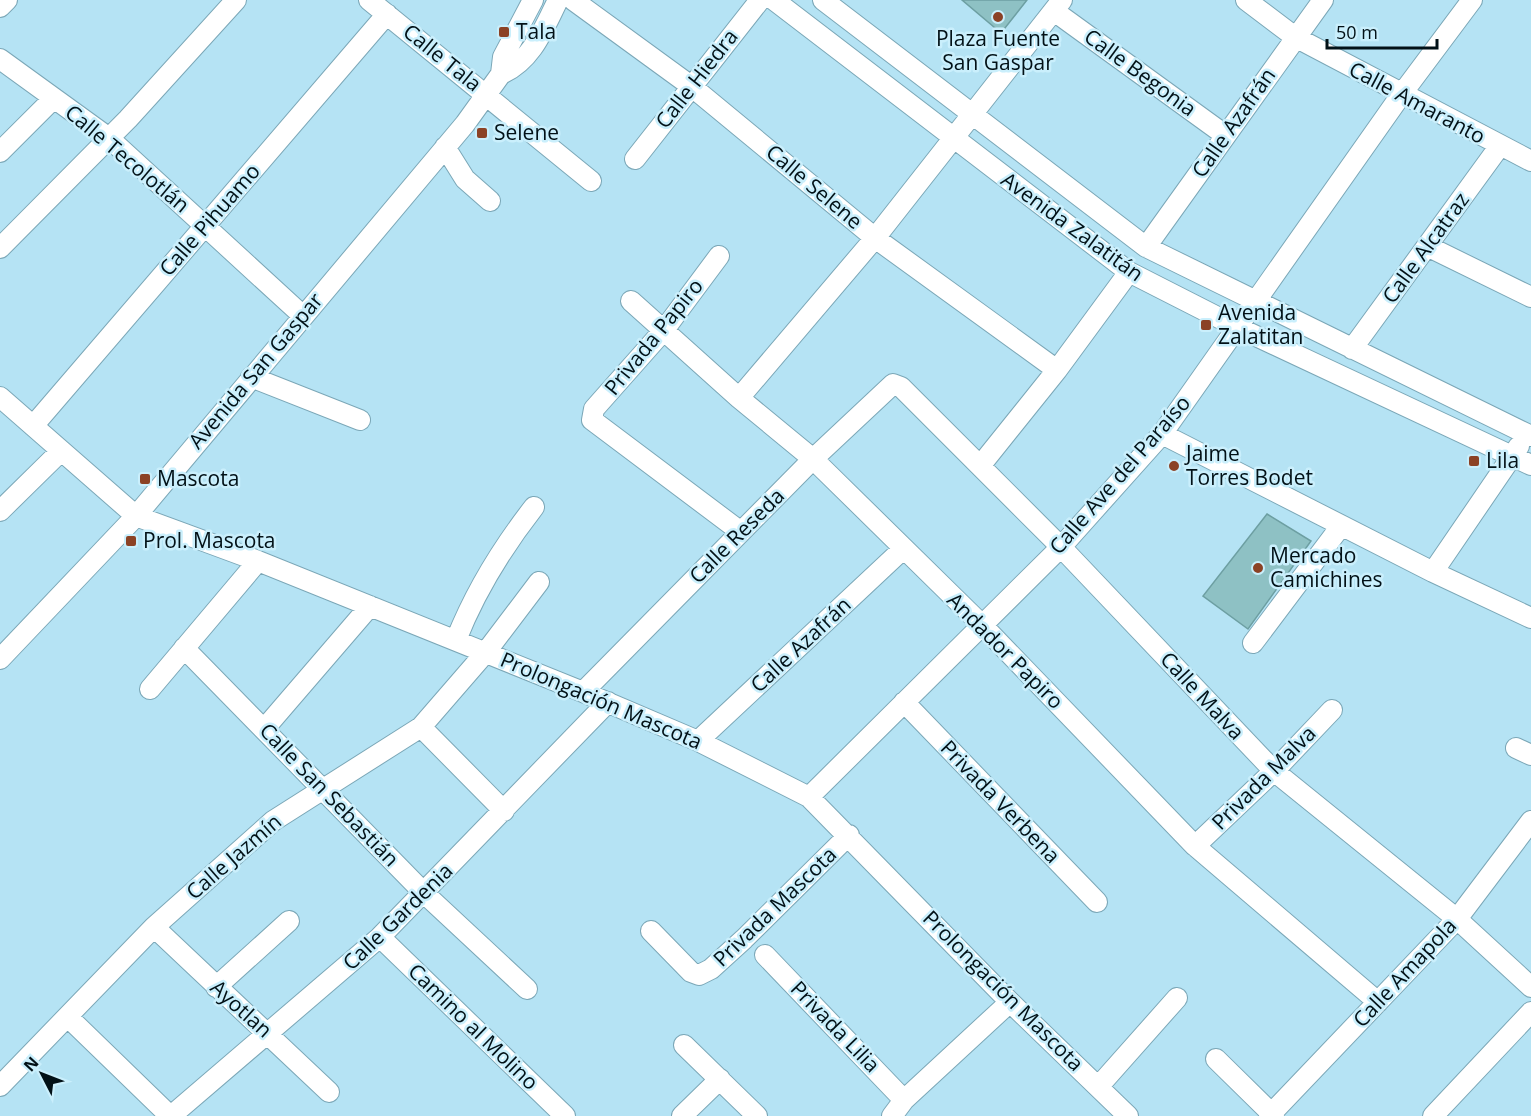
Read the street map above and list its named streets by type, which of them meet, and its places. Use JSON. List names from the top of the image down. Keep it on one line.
{"streets":{"street":["Calle Tala","Calle Begonia","Calle Hiedra","Calle Amaranto","Calle Azafrán","Calle Tecolotlán","Calle Selene","Calle Pihuamo","Avenida Zalatitán","Calle Alcatraz","Privada Papiro","Avenida San Gaspar","Calle Ave del Paraíso","Calle Reseda","Andador Papiro","Calle Malva","Prolongación Mascota","Privada Malva","Calle San Sebastián","Privada Verbena","Calle Jazmín","Privada Mascota","Calle Gardenia","Calle Amapola","Ayotlan","Camino al Molino","Privada Lilia"]},"crossings":[["Calle Tala","Calle Pihuamo"],["Calle Tala","Avenida San Gaspar"],["Calle Begonia","Calle Azafrán"],["Calle Hiedra","Calle Selene"],["Calle Amaranto","Calle Azafrán"],["Calle Amaranto","Calle Alcatraz"],["Calle Amaranto","Calle Ave del Paraíso"],["Calle Azafrán","Avenida Zalatitán"],["Calle Azafrán","Andador Papiro"],["Calle Azafrán","Prolongación Mascota"],["Calle Tecolotlán","Calle Pihuamo"],["Calle Tecolotlán","Avenida San Gaspar"],["Calle Pihuamo","Prolongación Mascota"],["Avenida Zalatitán","Calle Alcatraz"],["Avenida Zalatitán","Calle Ave del Paraíso"],["Privada Papiro","Calle Reseda"],["Privada Papiro","Andador Papiro"],["Avenida San Gaspar","Prolongación Mascota"],["Calle Ave del Paraíso","Andador Papiro"],["Calle Ave del Paraíso","Calle Malva"],["Calle Ave del Paraíso","Prolongación Mascota"],["Calle Ave del Paraíso","Privada Verbena"],["Calle Reseda","Andador Papiro"],["Calle Reseda","Calle Malva"],["Calle Reseda","Prolongación Mascota"],["Andador Papiro","Privada Malva"],["Andador Papiro","Calle Amapola"],["Calle Malva","Privada Malva"],["Calle Malva","Calle Amapola"],["Prolongación Mascota","Calle Jazmín"],["Prolongación Mascota","Privada Mascota"],["Prolongación Mascota","Calle Gardenia"],["Calle San Sebastián","Calle Jazmín"],["Calle San Sebastián","Calle Gardenia"],["Calle Jazmín","Ayotlan"],["Calle Gardenia","Ayotlan"],["Calle Gardenia","Camino al Molino"]],"places":{"other":["Plaza Fuente San Gaspar","Jaime Torres Bodet","Mercado Camichines"],"transit":["Tala","Selene","Avenida Zalatitan","Lila","Mascota","Prol. Mascota"]},"scale_bar":"50 m","north":"top left"}
